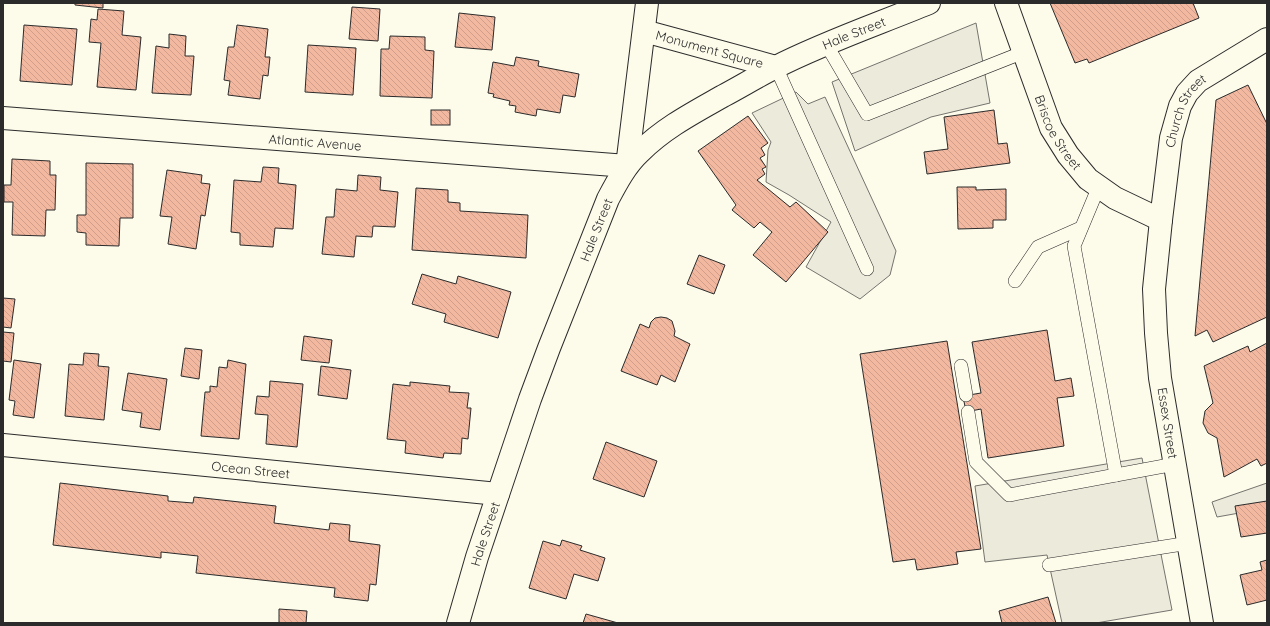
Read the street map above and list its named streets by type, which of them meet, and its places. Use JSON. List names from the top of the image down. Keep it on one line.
{"streets":{"street":["Hale Street","Monument Square","Church Street","Briscoe Street","Atlantic Avenue","Essex Street","Ocean Street"]},"crossings":[["Hale Street","Monument Square"],["Hale Street","Atlantic Avenue"],["Hale Street","Ocean Street"],["Monument Square","Atlantic Avenue"],["Church Street","Briscoe Street"],["Church Street","Essex Street"],["Briscoe Street","Essex Street"]]}
